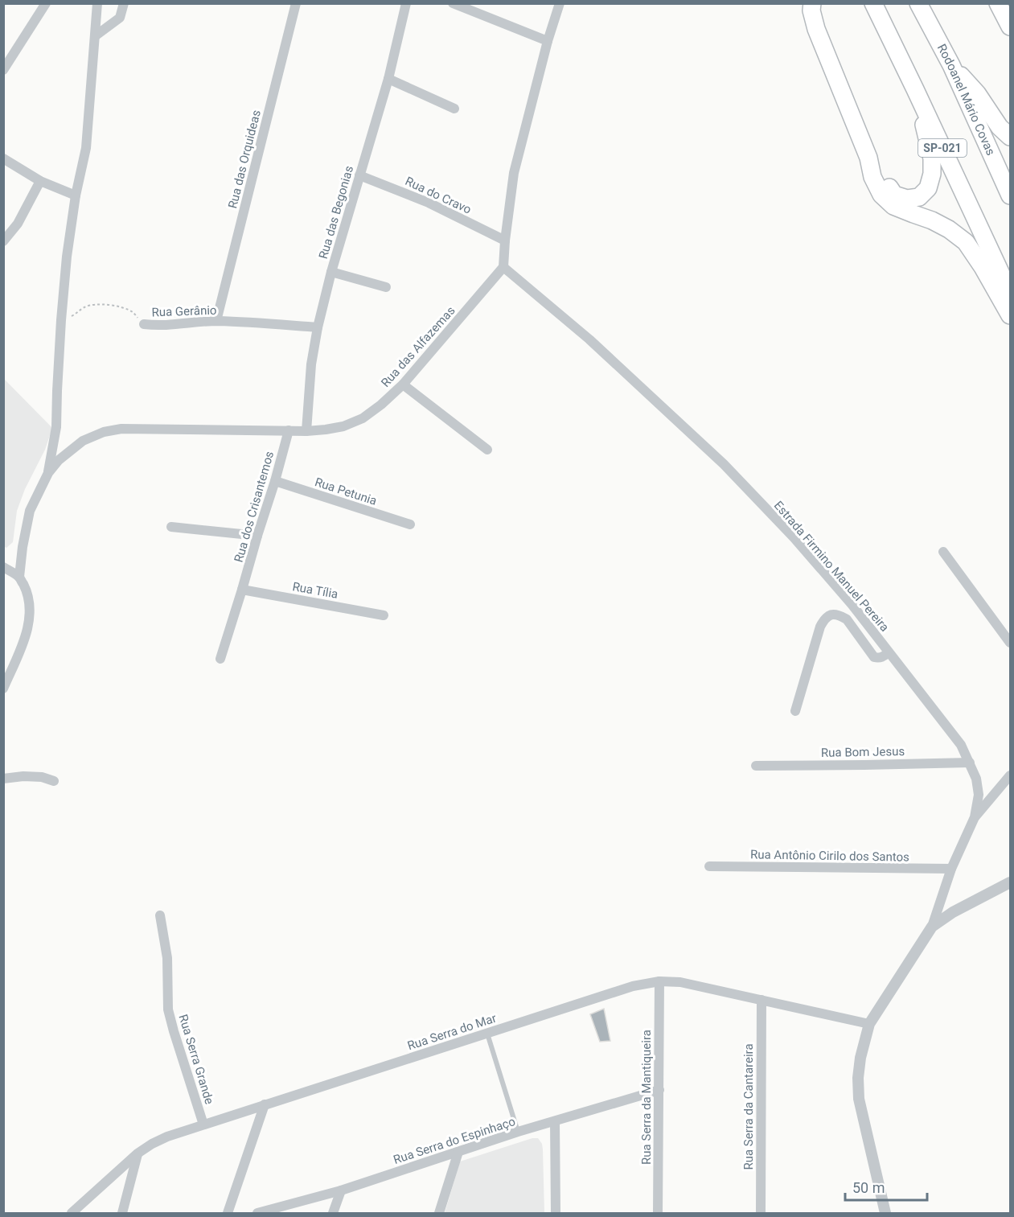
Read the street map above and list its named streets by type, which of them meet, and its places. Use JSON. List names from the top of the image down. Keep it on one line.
{"streets":{"highway":["Rodoanel Mário Covas","SP-021"],"street":["Rua das Orquideas","Rua do Cravo","Rua das Begonias","Rua Gerânio","Rua das Alfazemas","Rua Petunia","Rua dos Crisantemos","Estrada Firmino Manuel Pereira","Rua Tília","Rua Bom Jesus","Rua Antônio Cirilo dos Santos","Rua Serra do Mar","Rua Serra Grande","Rua Serra da Mantiqueira","Rua Serra da Cantareira","Rua Serra do Espinhaço"]},"crossings":[["Rua das Orquideas","Rua Gerânio"],["Rua do Cravo","Rua das Begonias"],["Rua das Begonias","Rua Gerânio"],["Rua das Begonias","Rua das Alfazemas"],["Rua das Alfazemas","Rua dos Crisantemos"],["Rua das Alfazemas","Estrada Firmino Manuel Pereira"],["Rua Petunia","Rua dos Crisantemos"],["Rua dos Crisantemos","Rua Tília"],["Estrada Firmino Manuel Pereira","Rua Bom Jesus"],["Estrada Firmino Manuel Pereira","Rua Antônio Cirilo dos Santos"],["Rua Serra do Mar","Rua Serra Grande"],["Rua Serra do Mar","Rua Serra da Mantiqueira"],["Rua Serra do Mar","Rua Serra da Cantareira"],["Rua Serra da Mantiqueira","Rua Serra do Espinhaço"]],"scale_bar":"50 m"}
